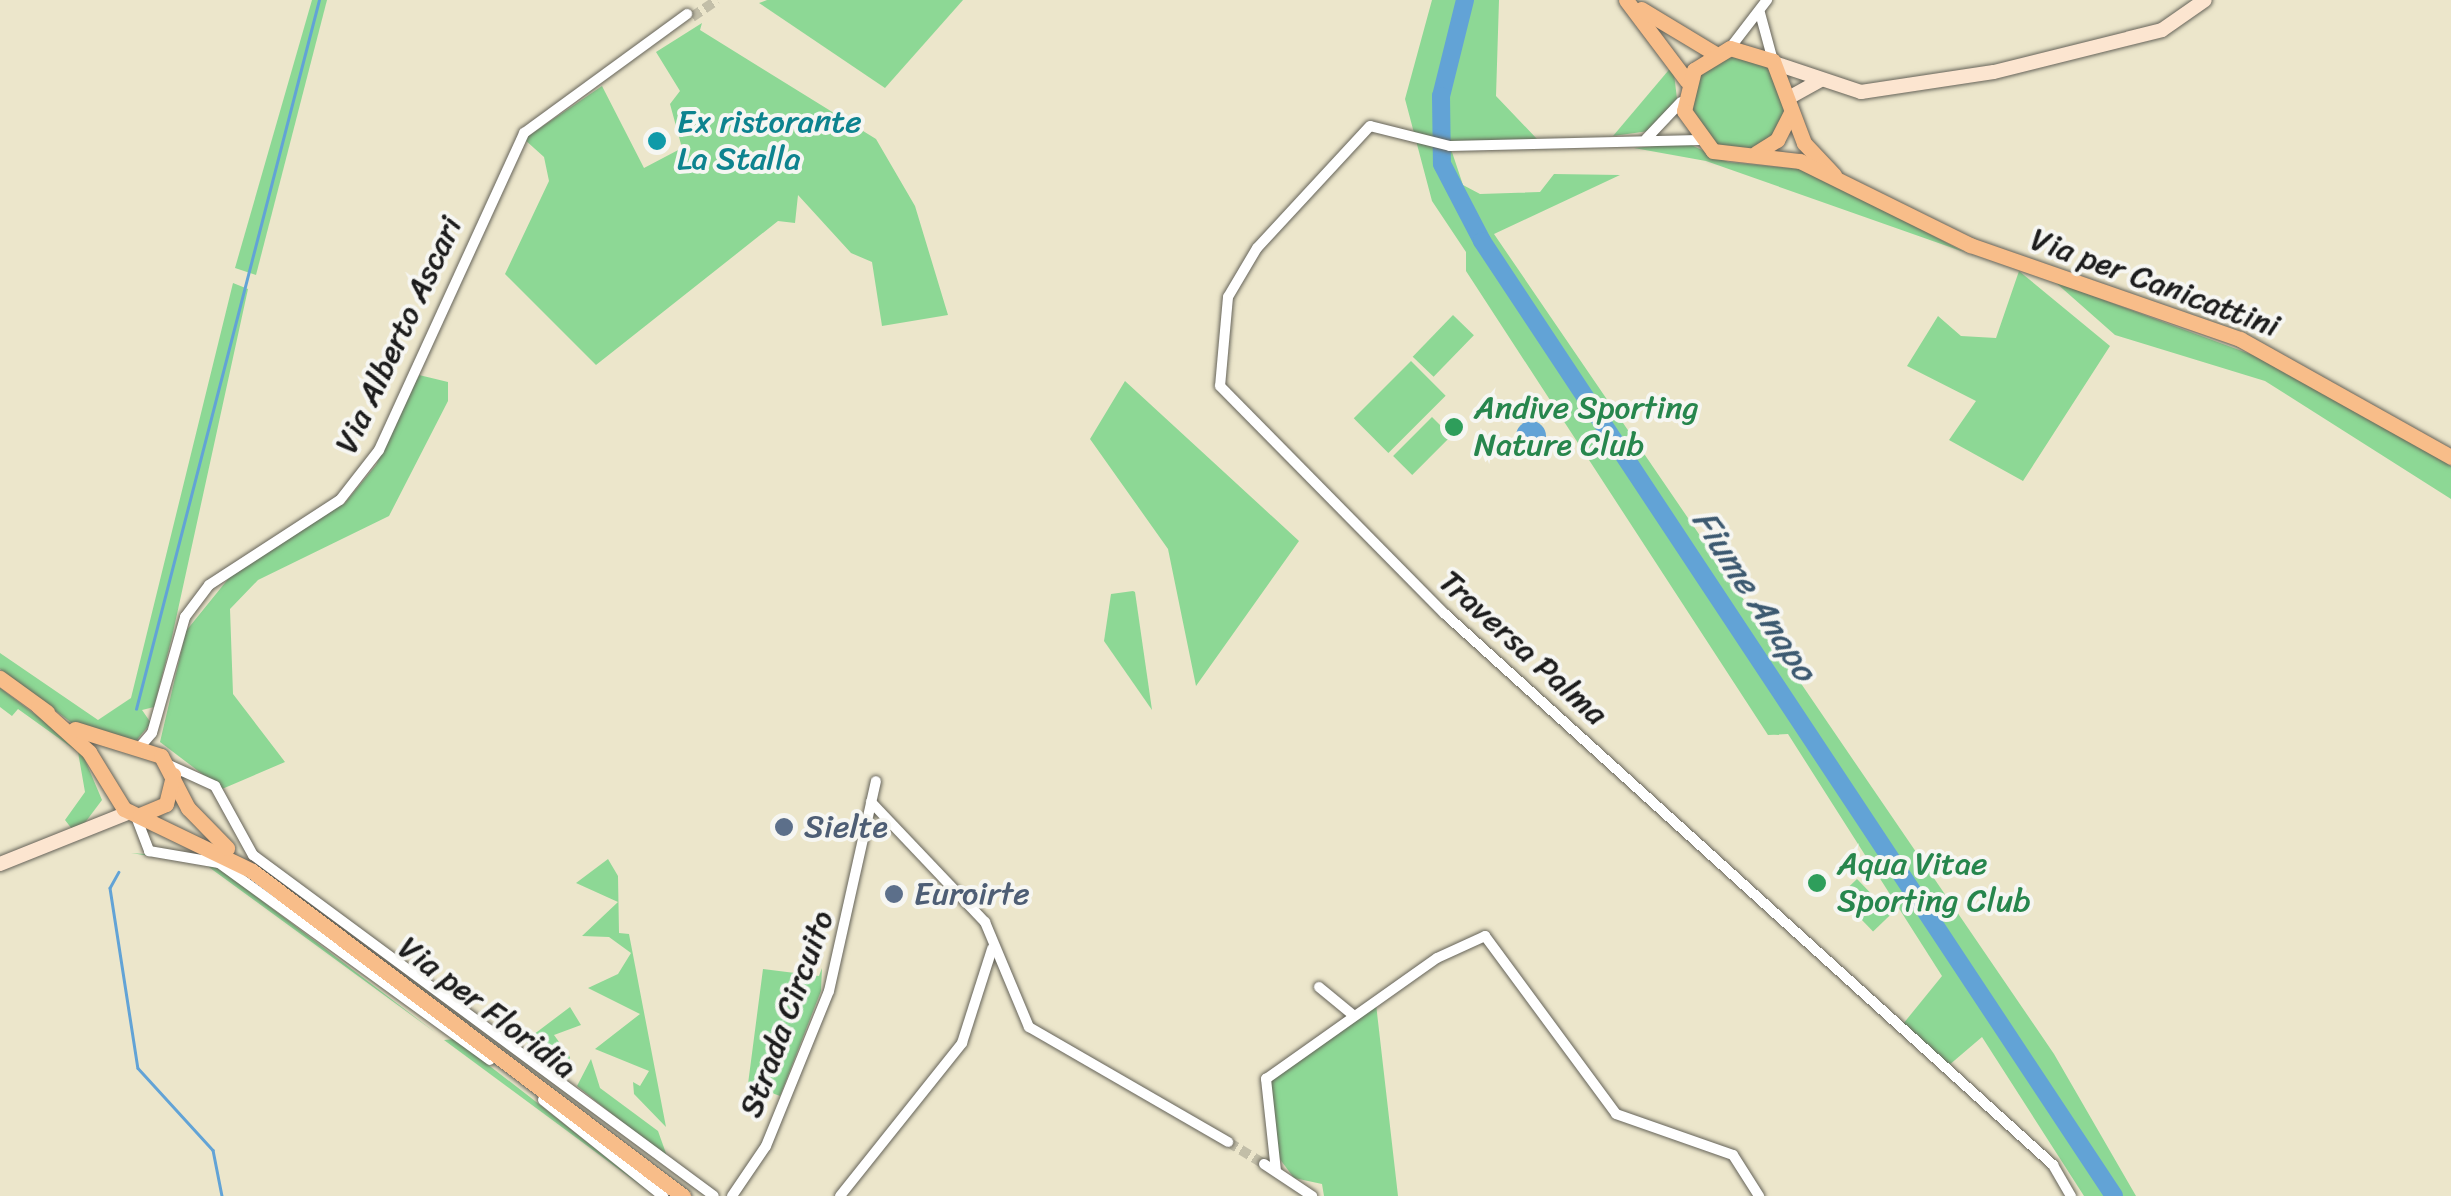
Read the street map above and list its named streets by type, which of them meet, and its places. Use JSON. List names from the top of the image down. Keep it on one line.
{"streets":{"main road":["Via per Canicattini","Via per Floridia"],"street":["Via Alberto Ascari","Traversa Palma","Strada Circuito"]},"water":["Fiume Anapo"],"places":["Ex ristorante La Stalla","Andive Sporting Nature Club","Sielte","Aqua Vitae Sporting Club","Euroirte"]}
